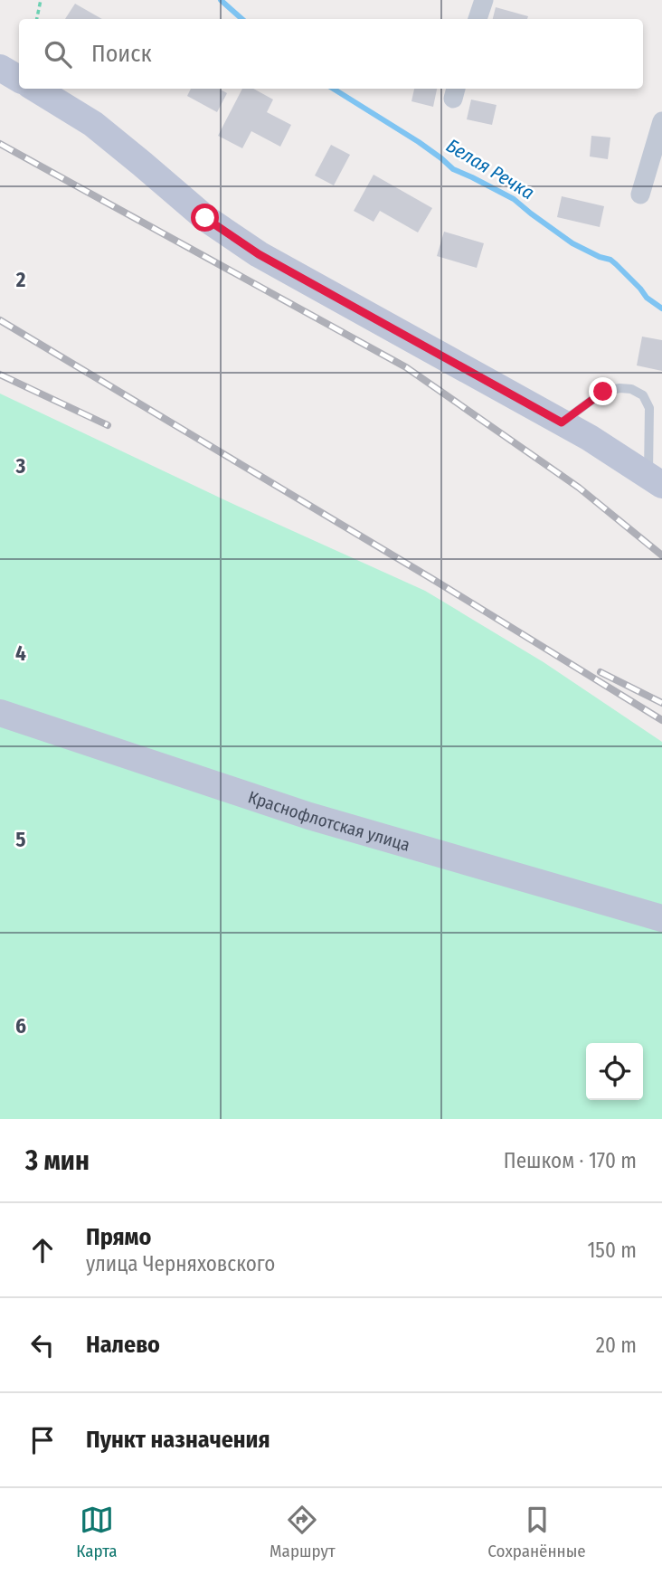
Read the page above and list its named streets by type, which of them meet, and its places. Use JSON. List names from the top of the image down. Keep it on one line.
{"streets":{"main road":["Краснофлотская улица"]},"water":["Белая Речка"],"page":{"search":"Поиск","heading":["3 мин","Пешком · 170 m"],"list":[["Прямо","улица Черняховского","150 m"],["Налево","20 m"],"Пункт назначения"],"nav":["Карта","Маршрут","Сохранённые"]},"grid":{"rows":["2","3","4","5","6"]}}
